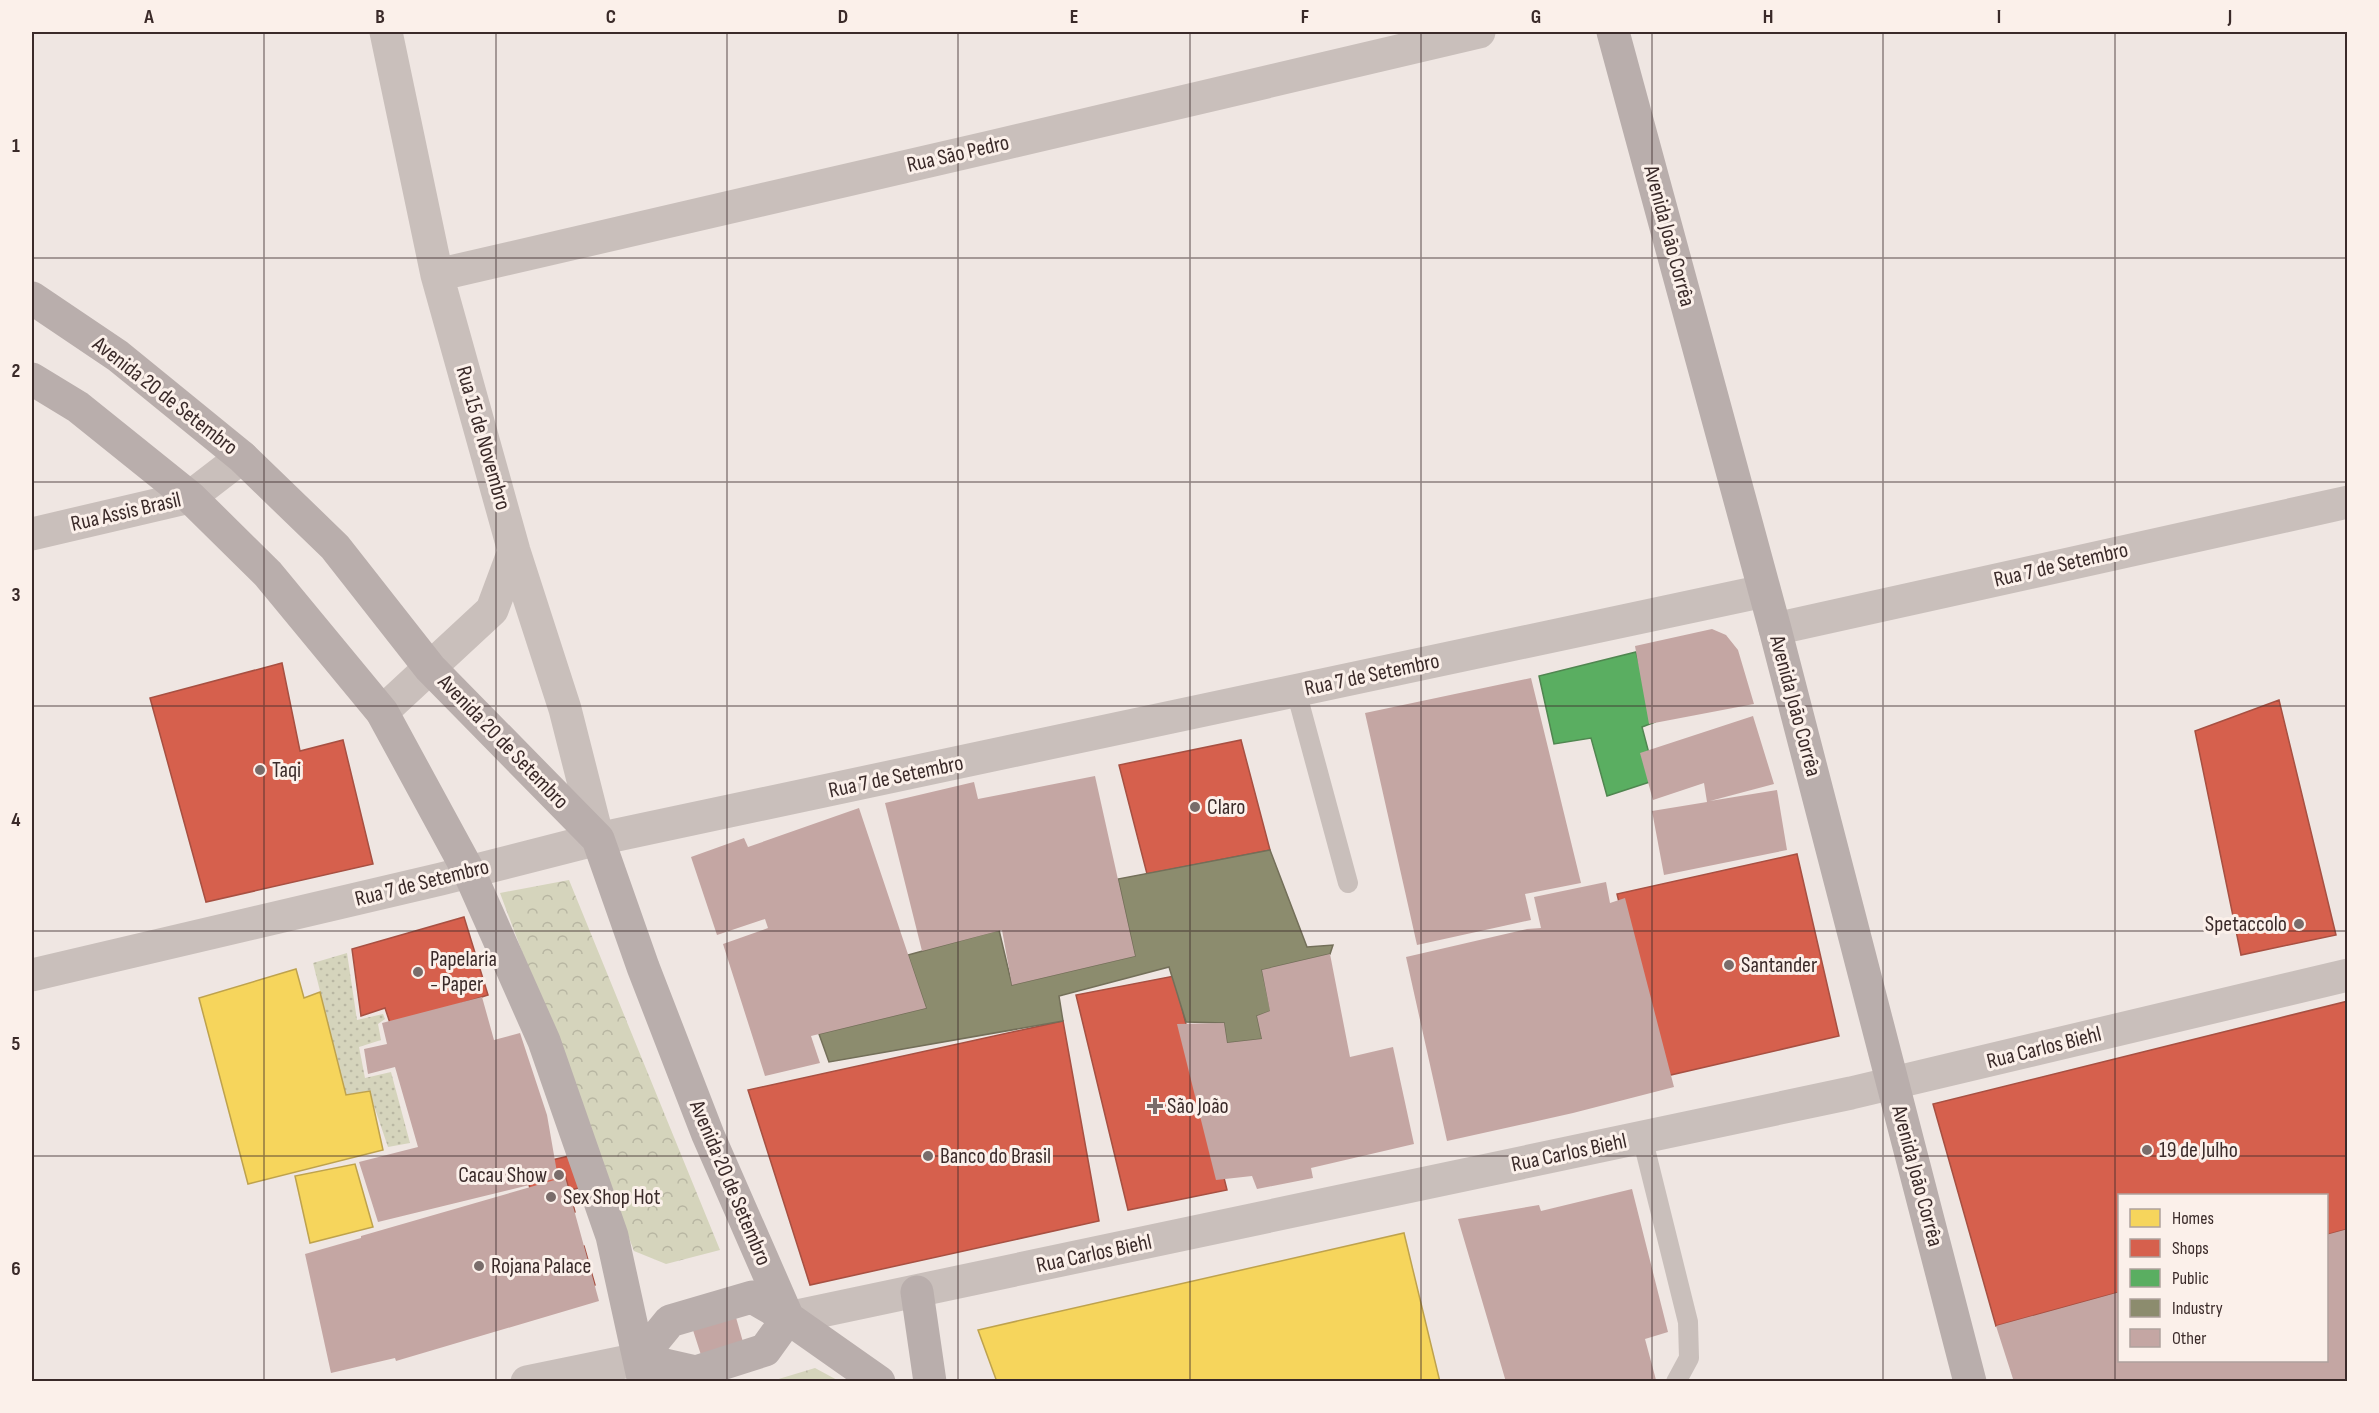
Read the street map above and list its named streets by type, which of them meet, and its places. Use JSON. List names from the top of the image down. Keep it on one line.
{"streets":{"main road":["Avenida João Corrêa","Avenida 20 de Setembro"],"street":["Rua São Pedro","Rua 15 de Novembro","Rua Assis Brasil","Rua 7 de Setembro","Rua Carlos Biehl"]},"crossings":[["Rua São Pedro","Rua 15 de Novembro"],["Avenida João Corrêa","Rua 7 de Setembro"],["Avenida João Corrêa","Rua Carlos Biehl"],["Avenida 20 de Setembro","Rua 15 de Novembro"],["Avenida 20 de Setembro","Rua Assis Brasil"],["Avenida 20 de Setembro","Rua 7 de Setembro"],["Avenida 20 de Setembro","Rua Carlos Biehl"],["Rua 15 de Novembro","Rua 7 de Setembro"]],"places":{"other":["Taqi","Claro","Spetaccolo","Santander","Papelaria - Paper","19 de Julho","Banco do Brasil","Cacau Show","Sex Shop Hot","Rojana Palace"],"health":["São João"]},"legend":["Homes","Shops","Public","Industry","Other"],"grid":{"columns":["A","B","C","D","E","F","G","H","I","J"],"rows":["1","2","3","4","5","6"]}}
